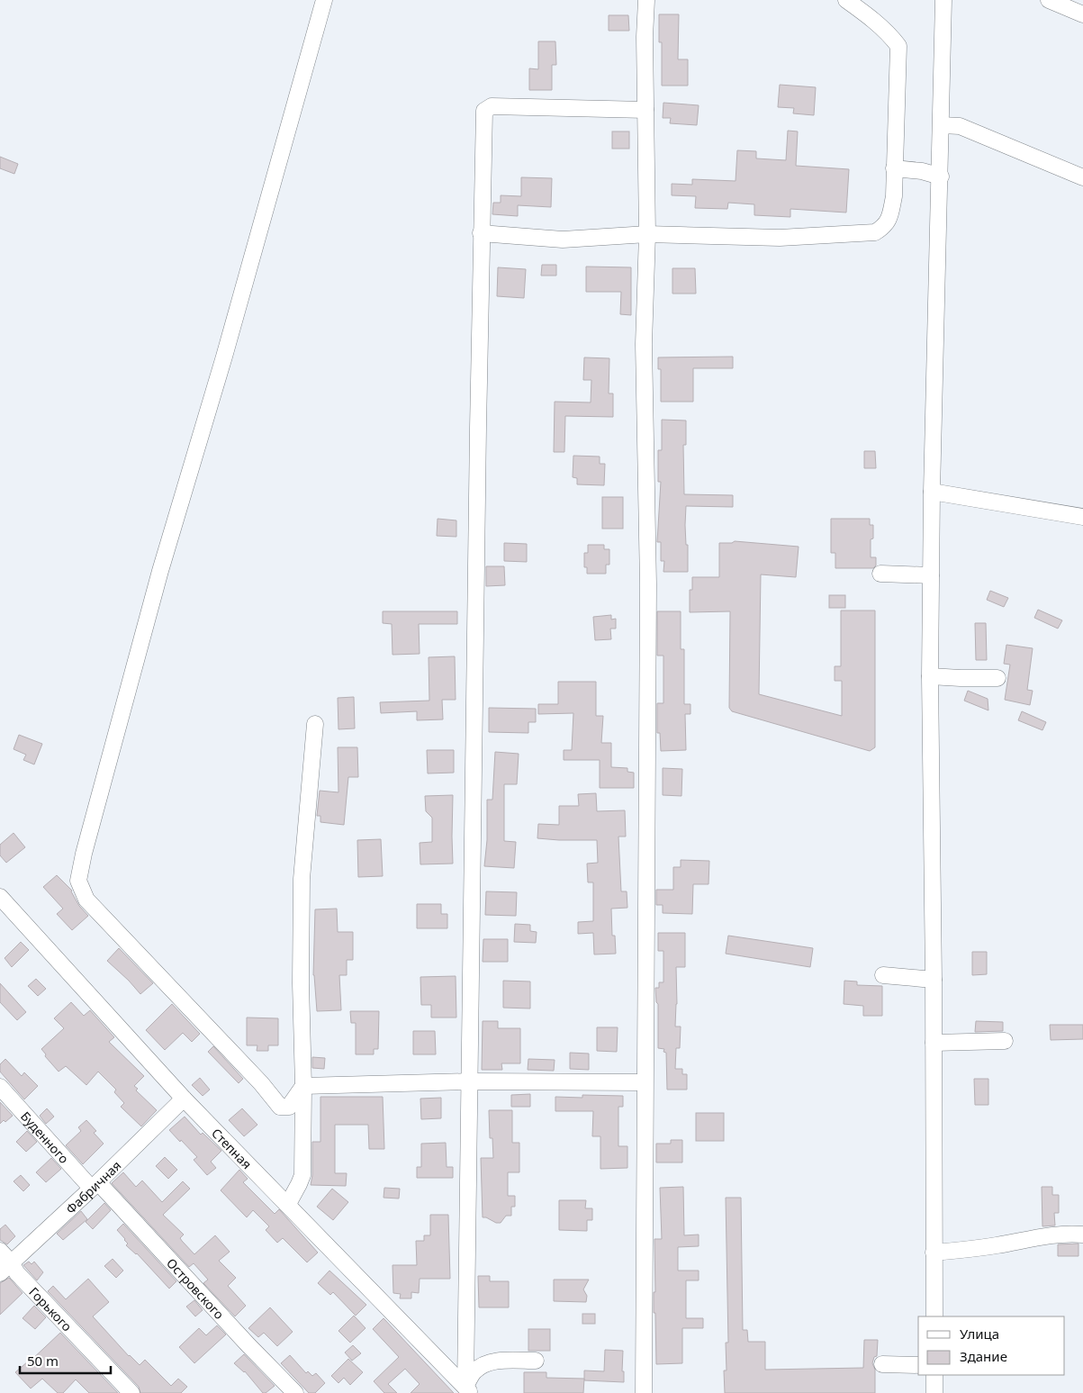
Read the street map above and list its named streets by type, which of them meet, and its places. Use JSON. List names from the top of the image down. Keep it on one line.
{"streets":{"street":["Буденного","Степная","Фабричная","Островского","Горького"]},"crossings":[["Буденного","Фабричная"],["Буденного","Островского"],["Степная","Фабричная"],["Фабричная","Островского"],["Фабричная","Горького"]],"legend":["Улица","Здание"],"scale_bar":"50 m"}
